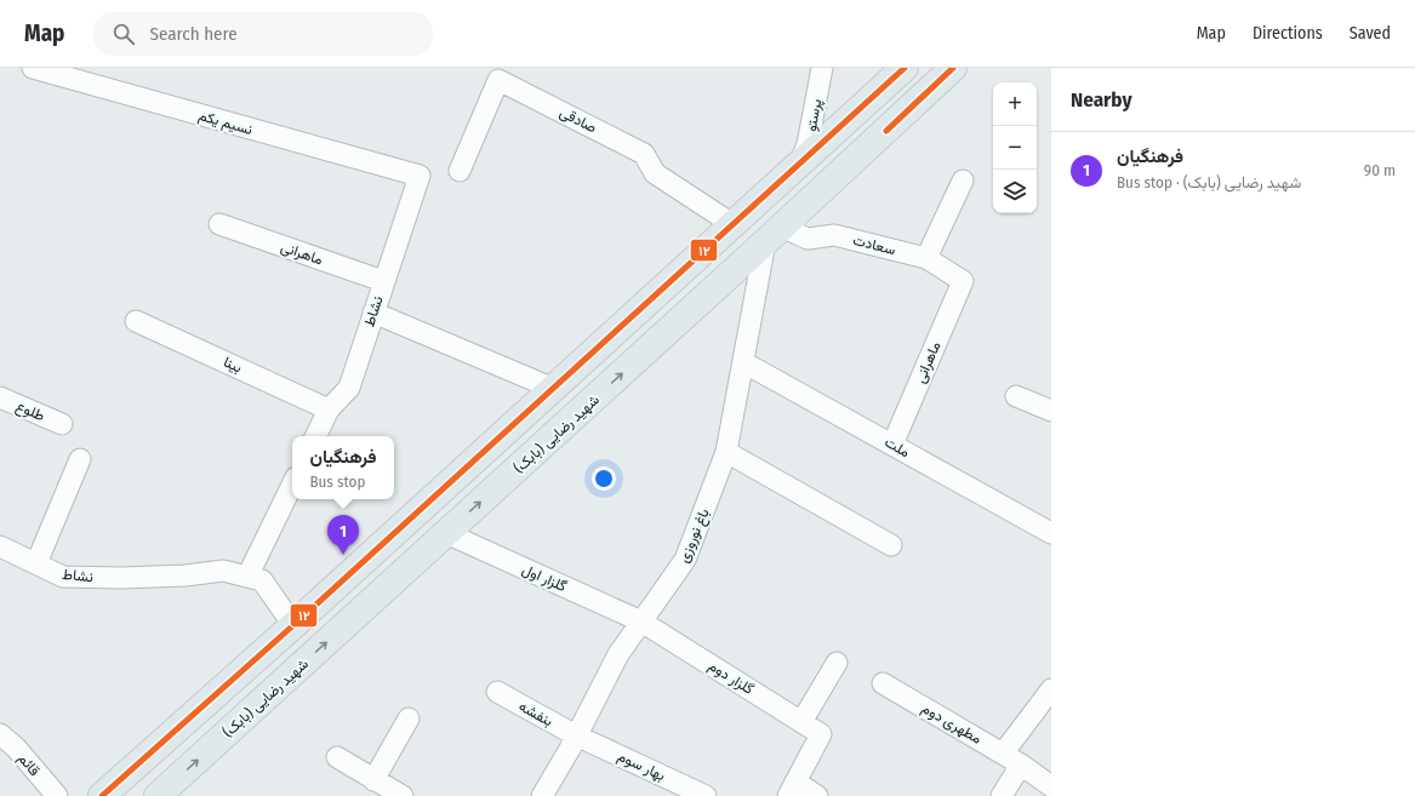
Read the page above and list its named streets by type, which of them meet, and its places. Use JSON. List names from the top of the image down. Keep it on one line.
{"streets":{"main road":["شهید رضایی (بابک)"],"street":["پرستو","صادقی","نسیم یکم","سعادت","ماهرانی","نشاط","بینا","طلوع","ملت","باغ نوروزی","گلزار اول","گلزار دوم","بنفشه","مطهری دوم","قائم","بهار سوم"]},"crossings":[["نسیم یکم","نشاط"],["سعادت","ماهرانی"],["سعادت","شهید رضایی (بابک)"],["سعادت","باغ نوروزی"],["ماهرانی","نشاط"],["ماهرانی","ملت"],["نشاط","بینا"],["شهید رضایی (بابک)","باغ نوروزی"],["شهید رضایی (بابک)","گلزار اول"],["ملت","باغ نوروزی"],["باغ نوروزی","گلزار اول"],["باغ نوروزی","گلزار دوم"],["باغ نوروزی","بنفشه"],["باغ نوروزی","بهار سوم"],["گلزار اول","گلزار دوم"],["بنفشه","بهار سوم"]],"lines":["transit line ۱۲"],"page":{"header":"Map","search":"Search here","nav":["Map","Directions","Saved"],"heading":"Nearby","map_buttons":["+","−"],"list":[{"mark":"1","name":"فرهنگیان","note":"Bus stop · شهید رضایی (بابک)","value":"90 m"}],"popup":["فرهنگیان","Bus stop"],"pins":"1"}}
